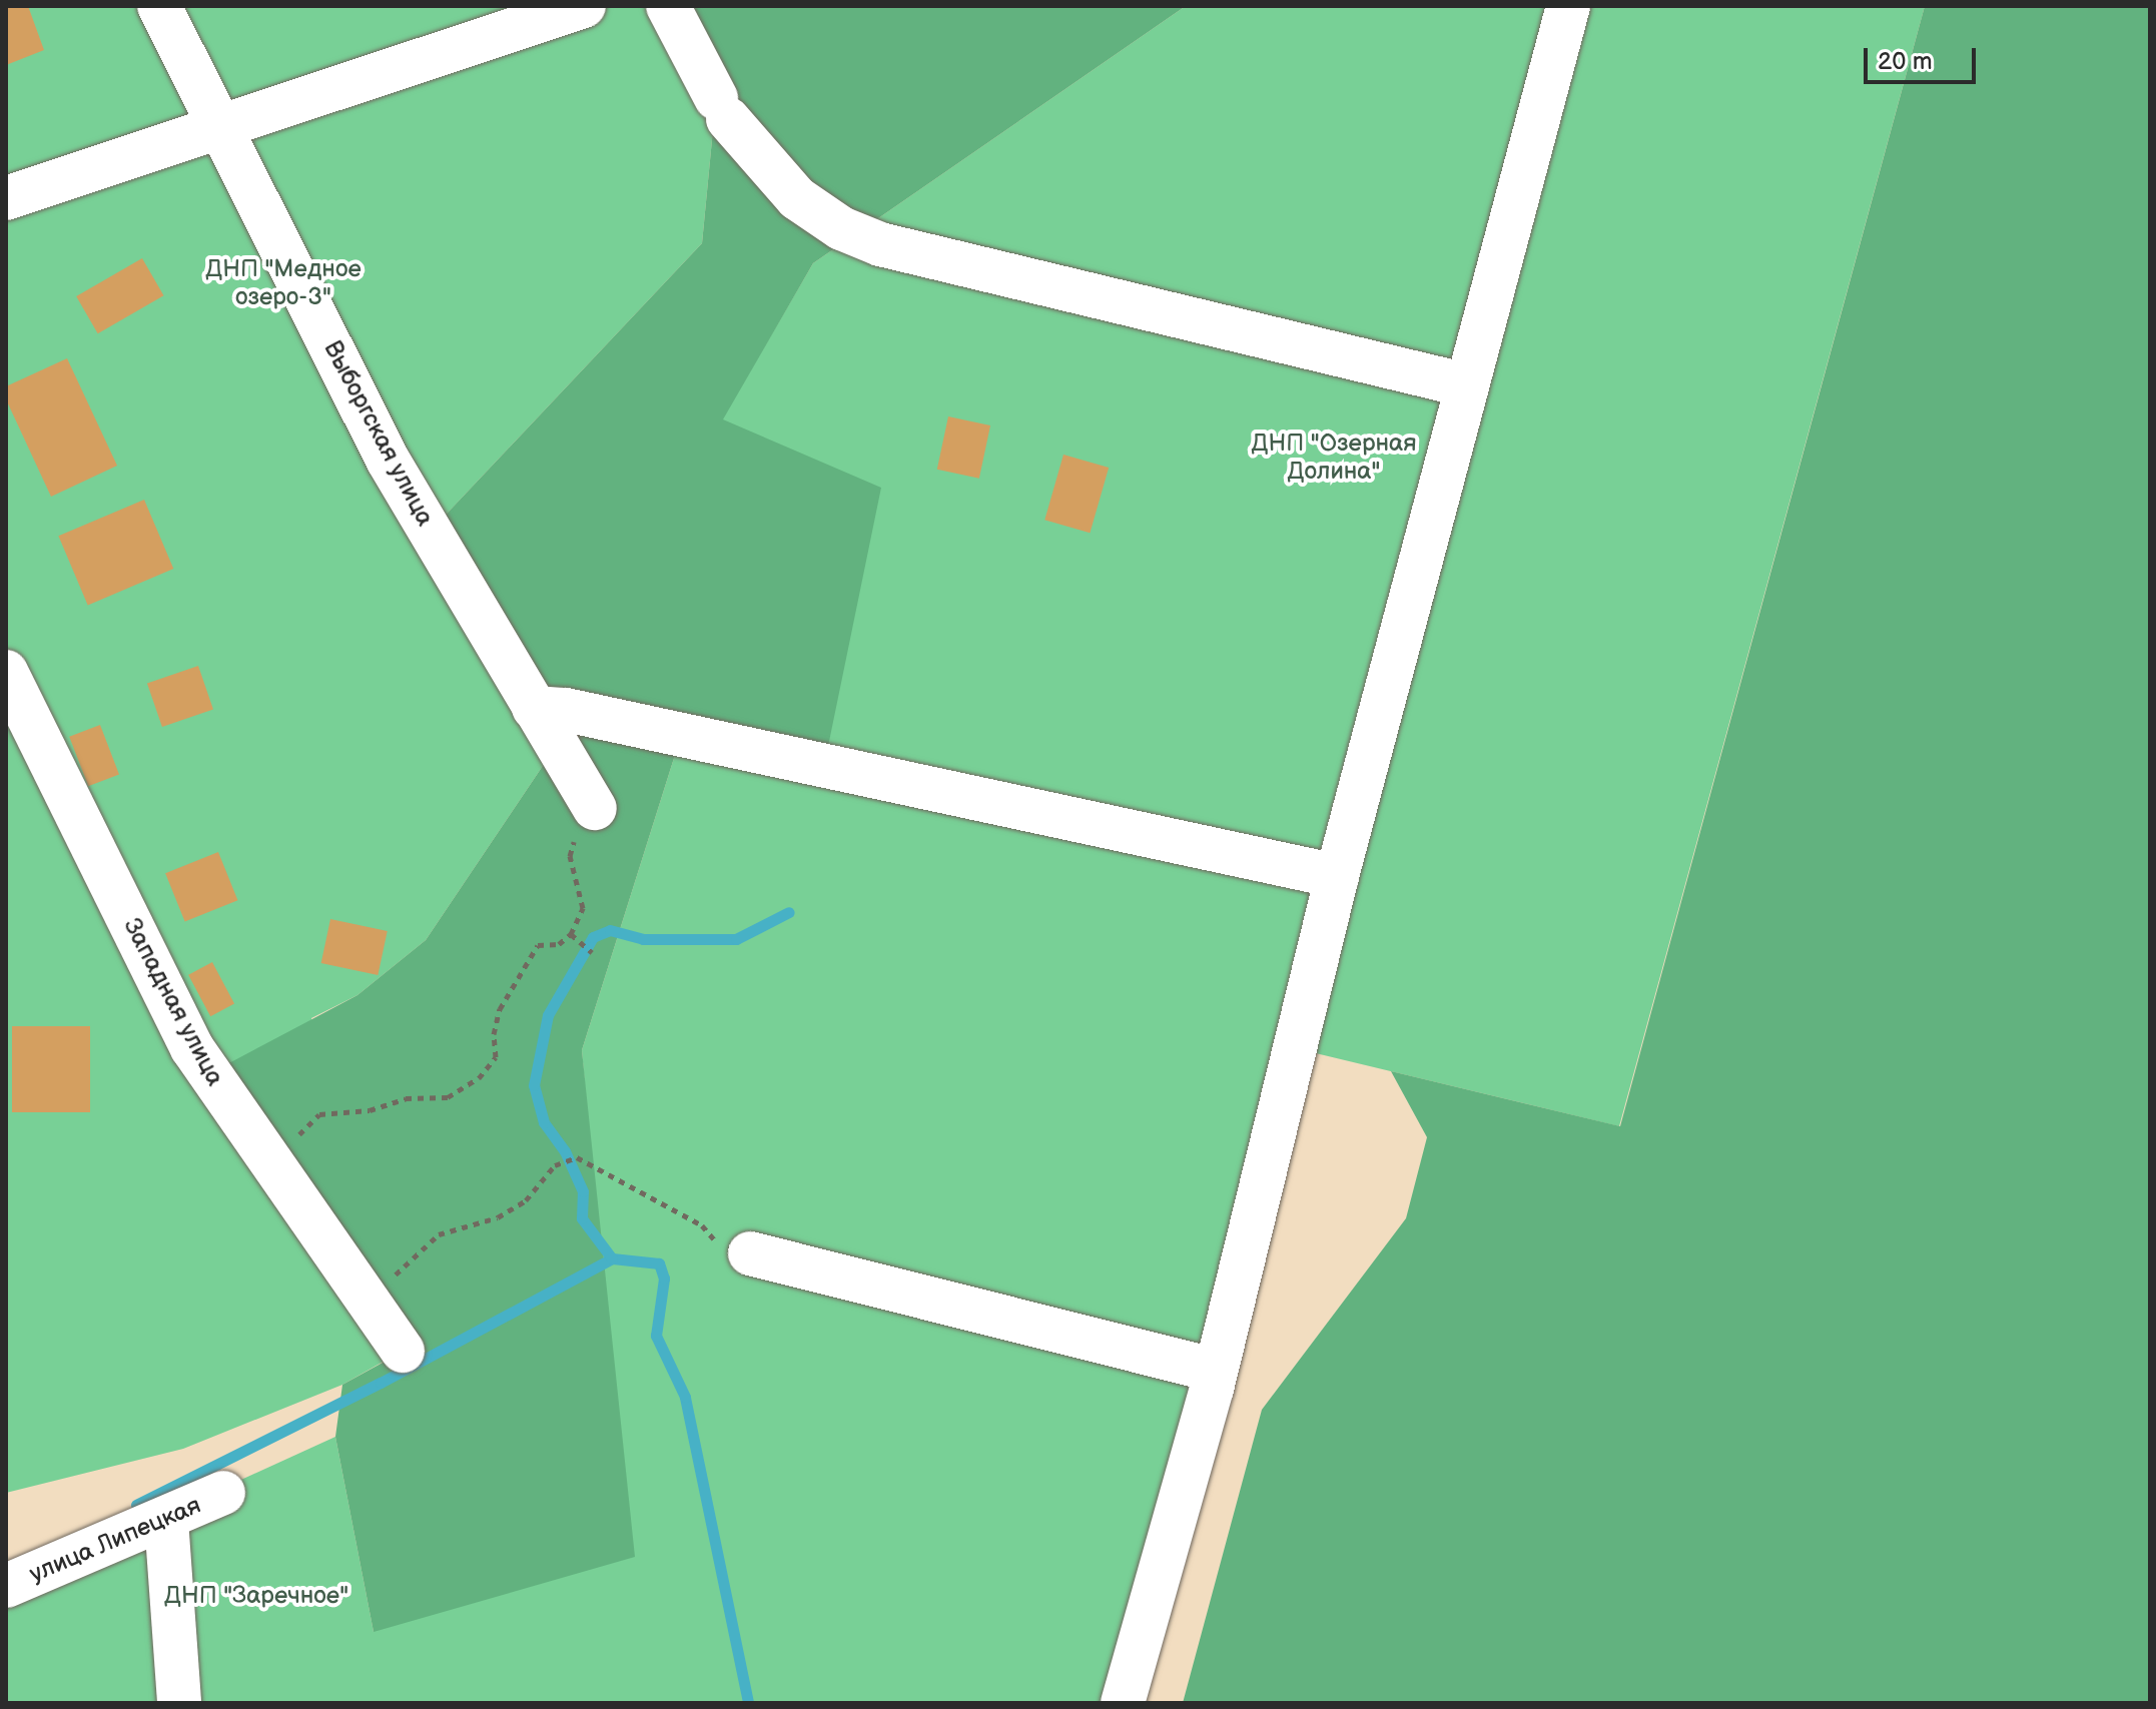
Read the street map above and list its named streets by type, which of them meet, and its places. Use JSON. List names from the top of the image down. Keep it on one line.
{"streets":{"street":["Выборгская улица","Западная улица","улица Липецкая"]},"parks":["ДНП \"Медное озеро-3\"","ДНП \"Озерная Долина\"","ДНП \"Заречное\""],"scale_bar":"20 m"}
